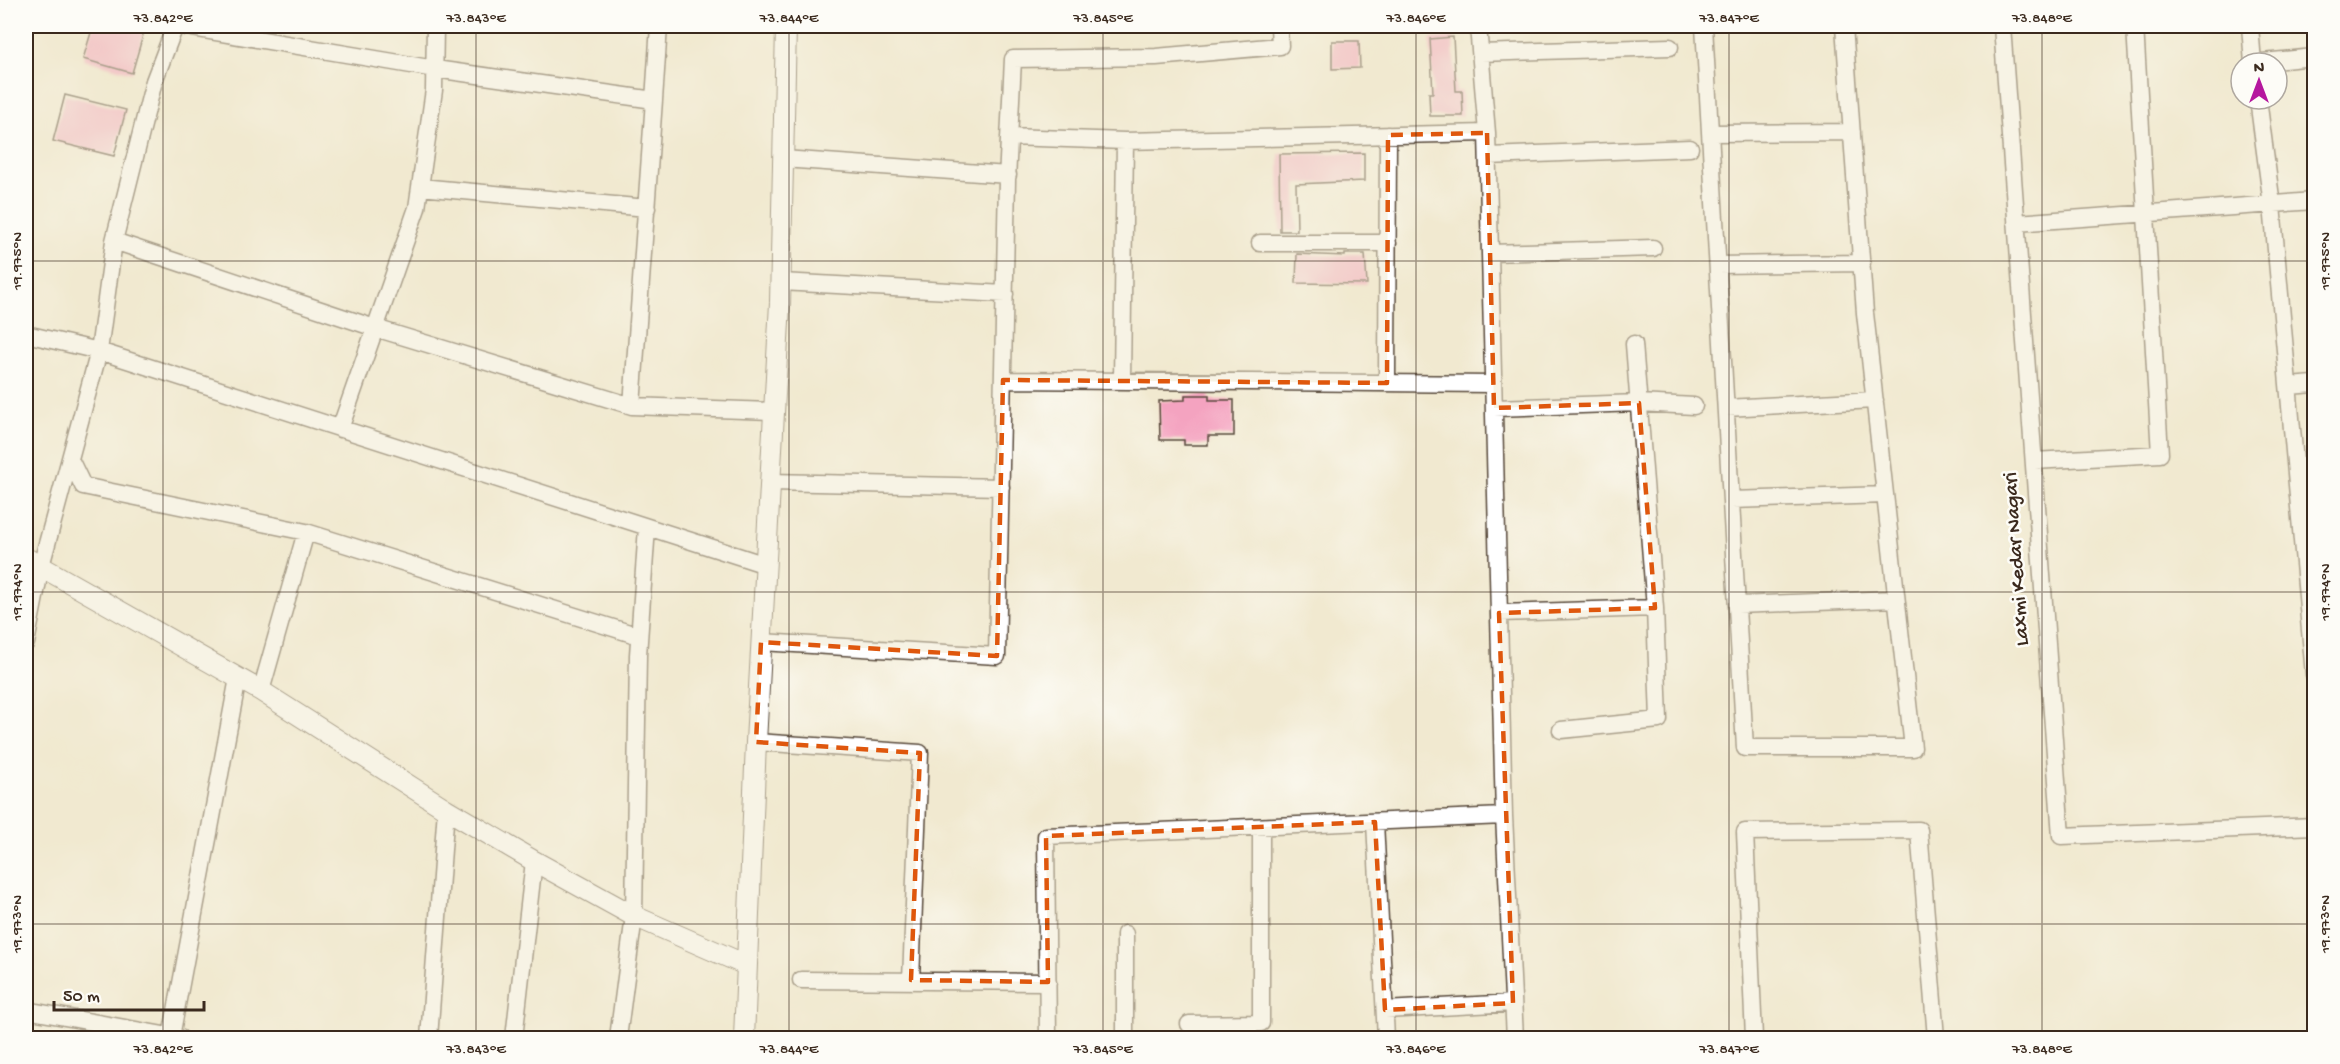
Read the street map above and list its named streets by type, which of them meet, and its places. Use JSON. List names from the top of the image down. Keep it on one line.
{"streets":{"street":["Laxmi Kedar Nagari"]},"scale_bar":"50 m","north":"top","coordinates":["73.842°E","73.843°E","73.844°E","73.845°E","73.846°E","73.847°E","73.848°E","19.975°N","19.974°N","19.973°N"]}
